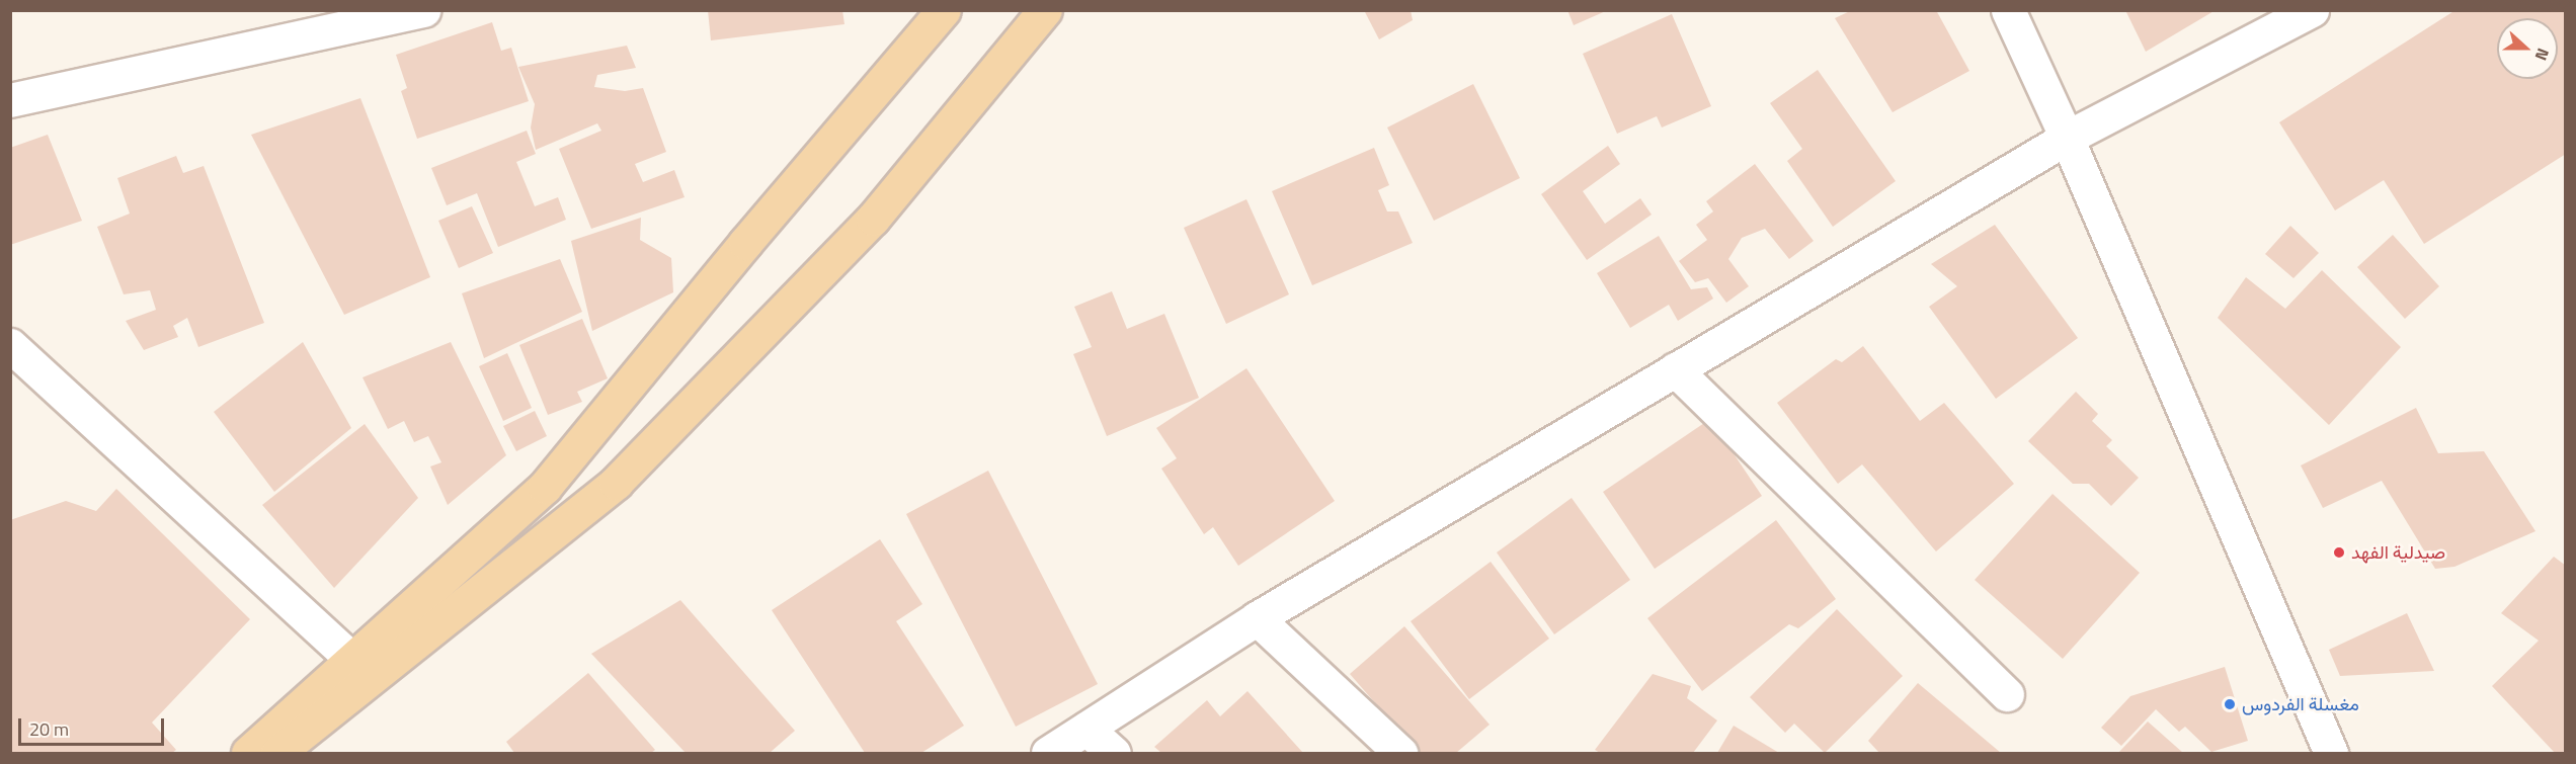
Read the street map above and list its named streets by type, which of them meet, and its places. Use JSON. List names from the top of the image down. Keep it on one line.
{"places":["صيدلية الفهد","مغسلة الفردوس"],"scale_bar":"20 m","north":"right"}
